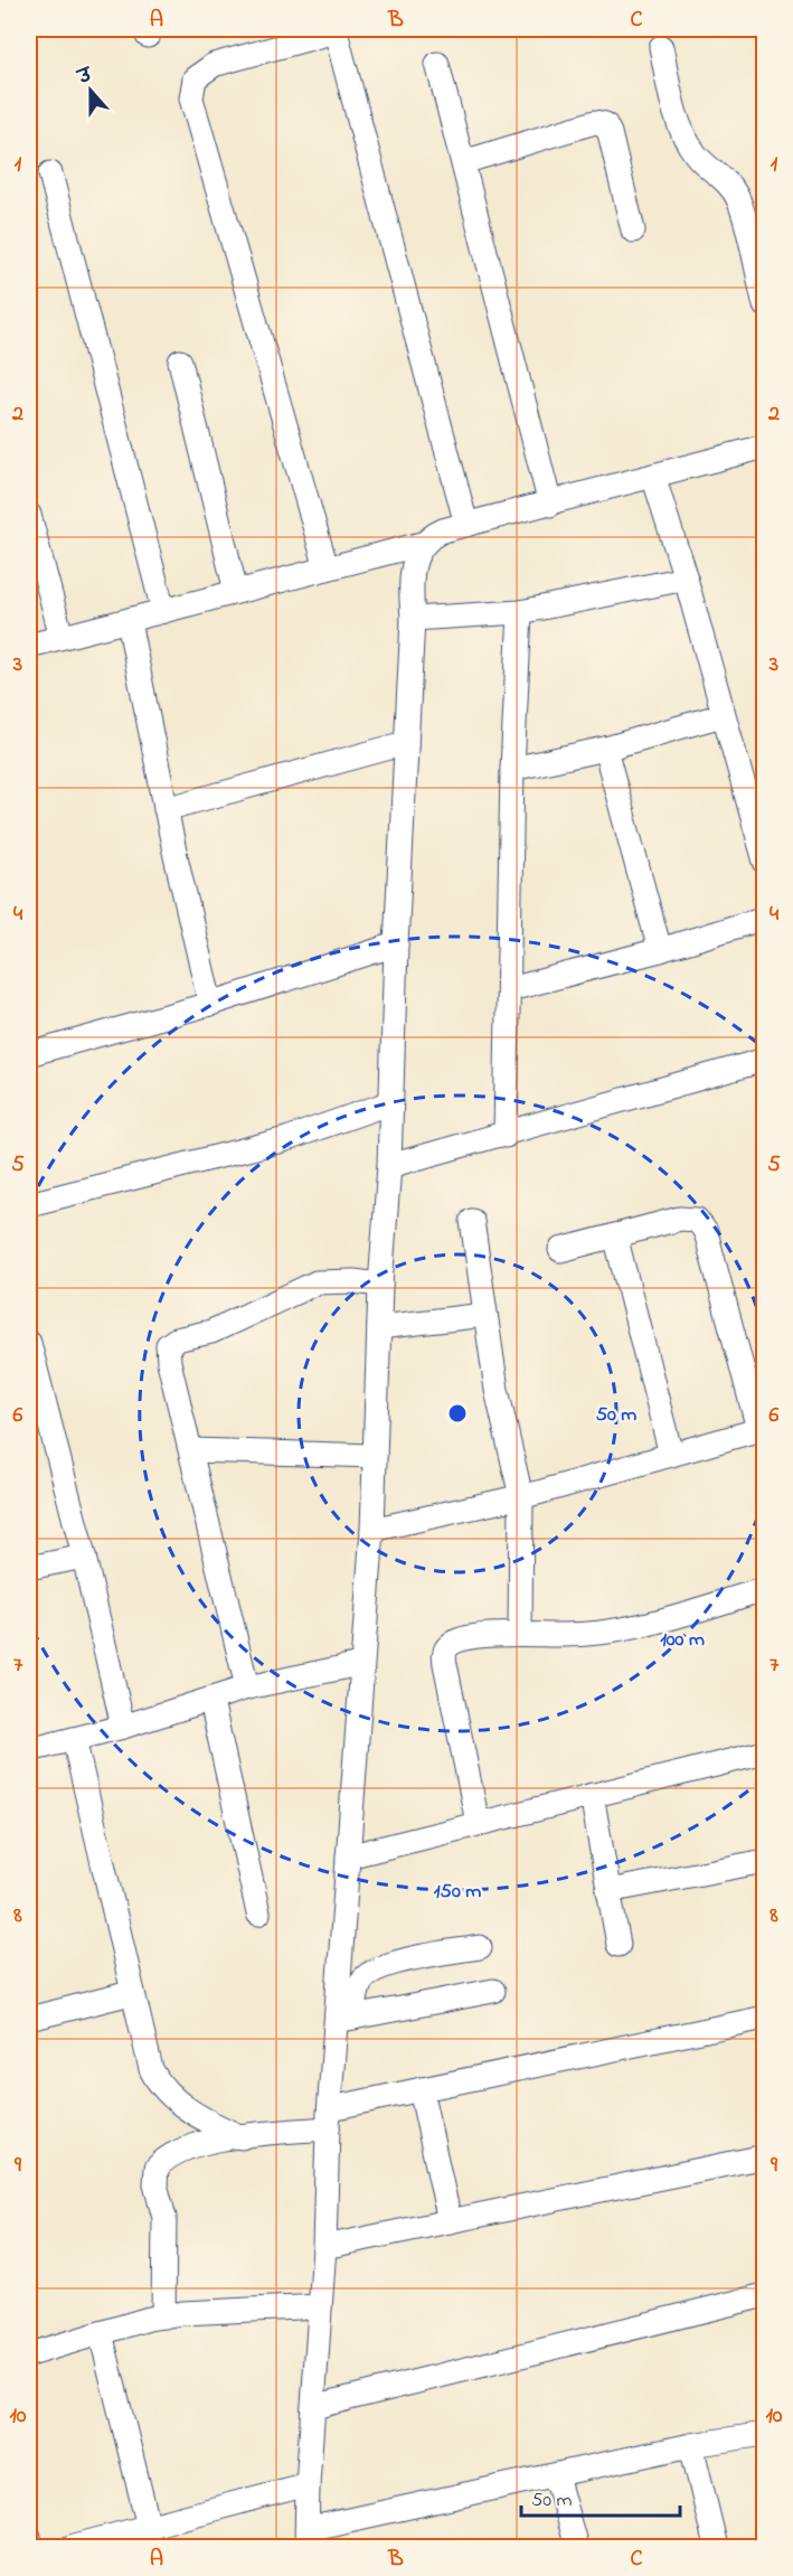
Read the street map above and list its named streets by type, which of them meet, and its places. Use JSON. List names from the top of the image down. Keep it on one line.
{"scale_bar":"50 m","north":"top","grid":{"columns":["A","B","C"],"rows":["1","2","3","4","5","6","7","8","9","10"]},"rings":["50 m","100 m","150 m"]}
